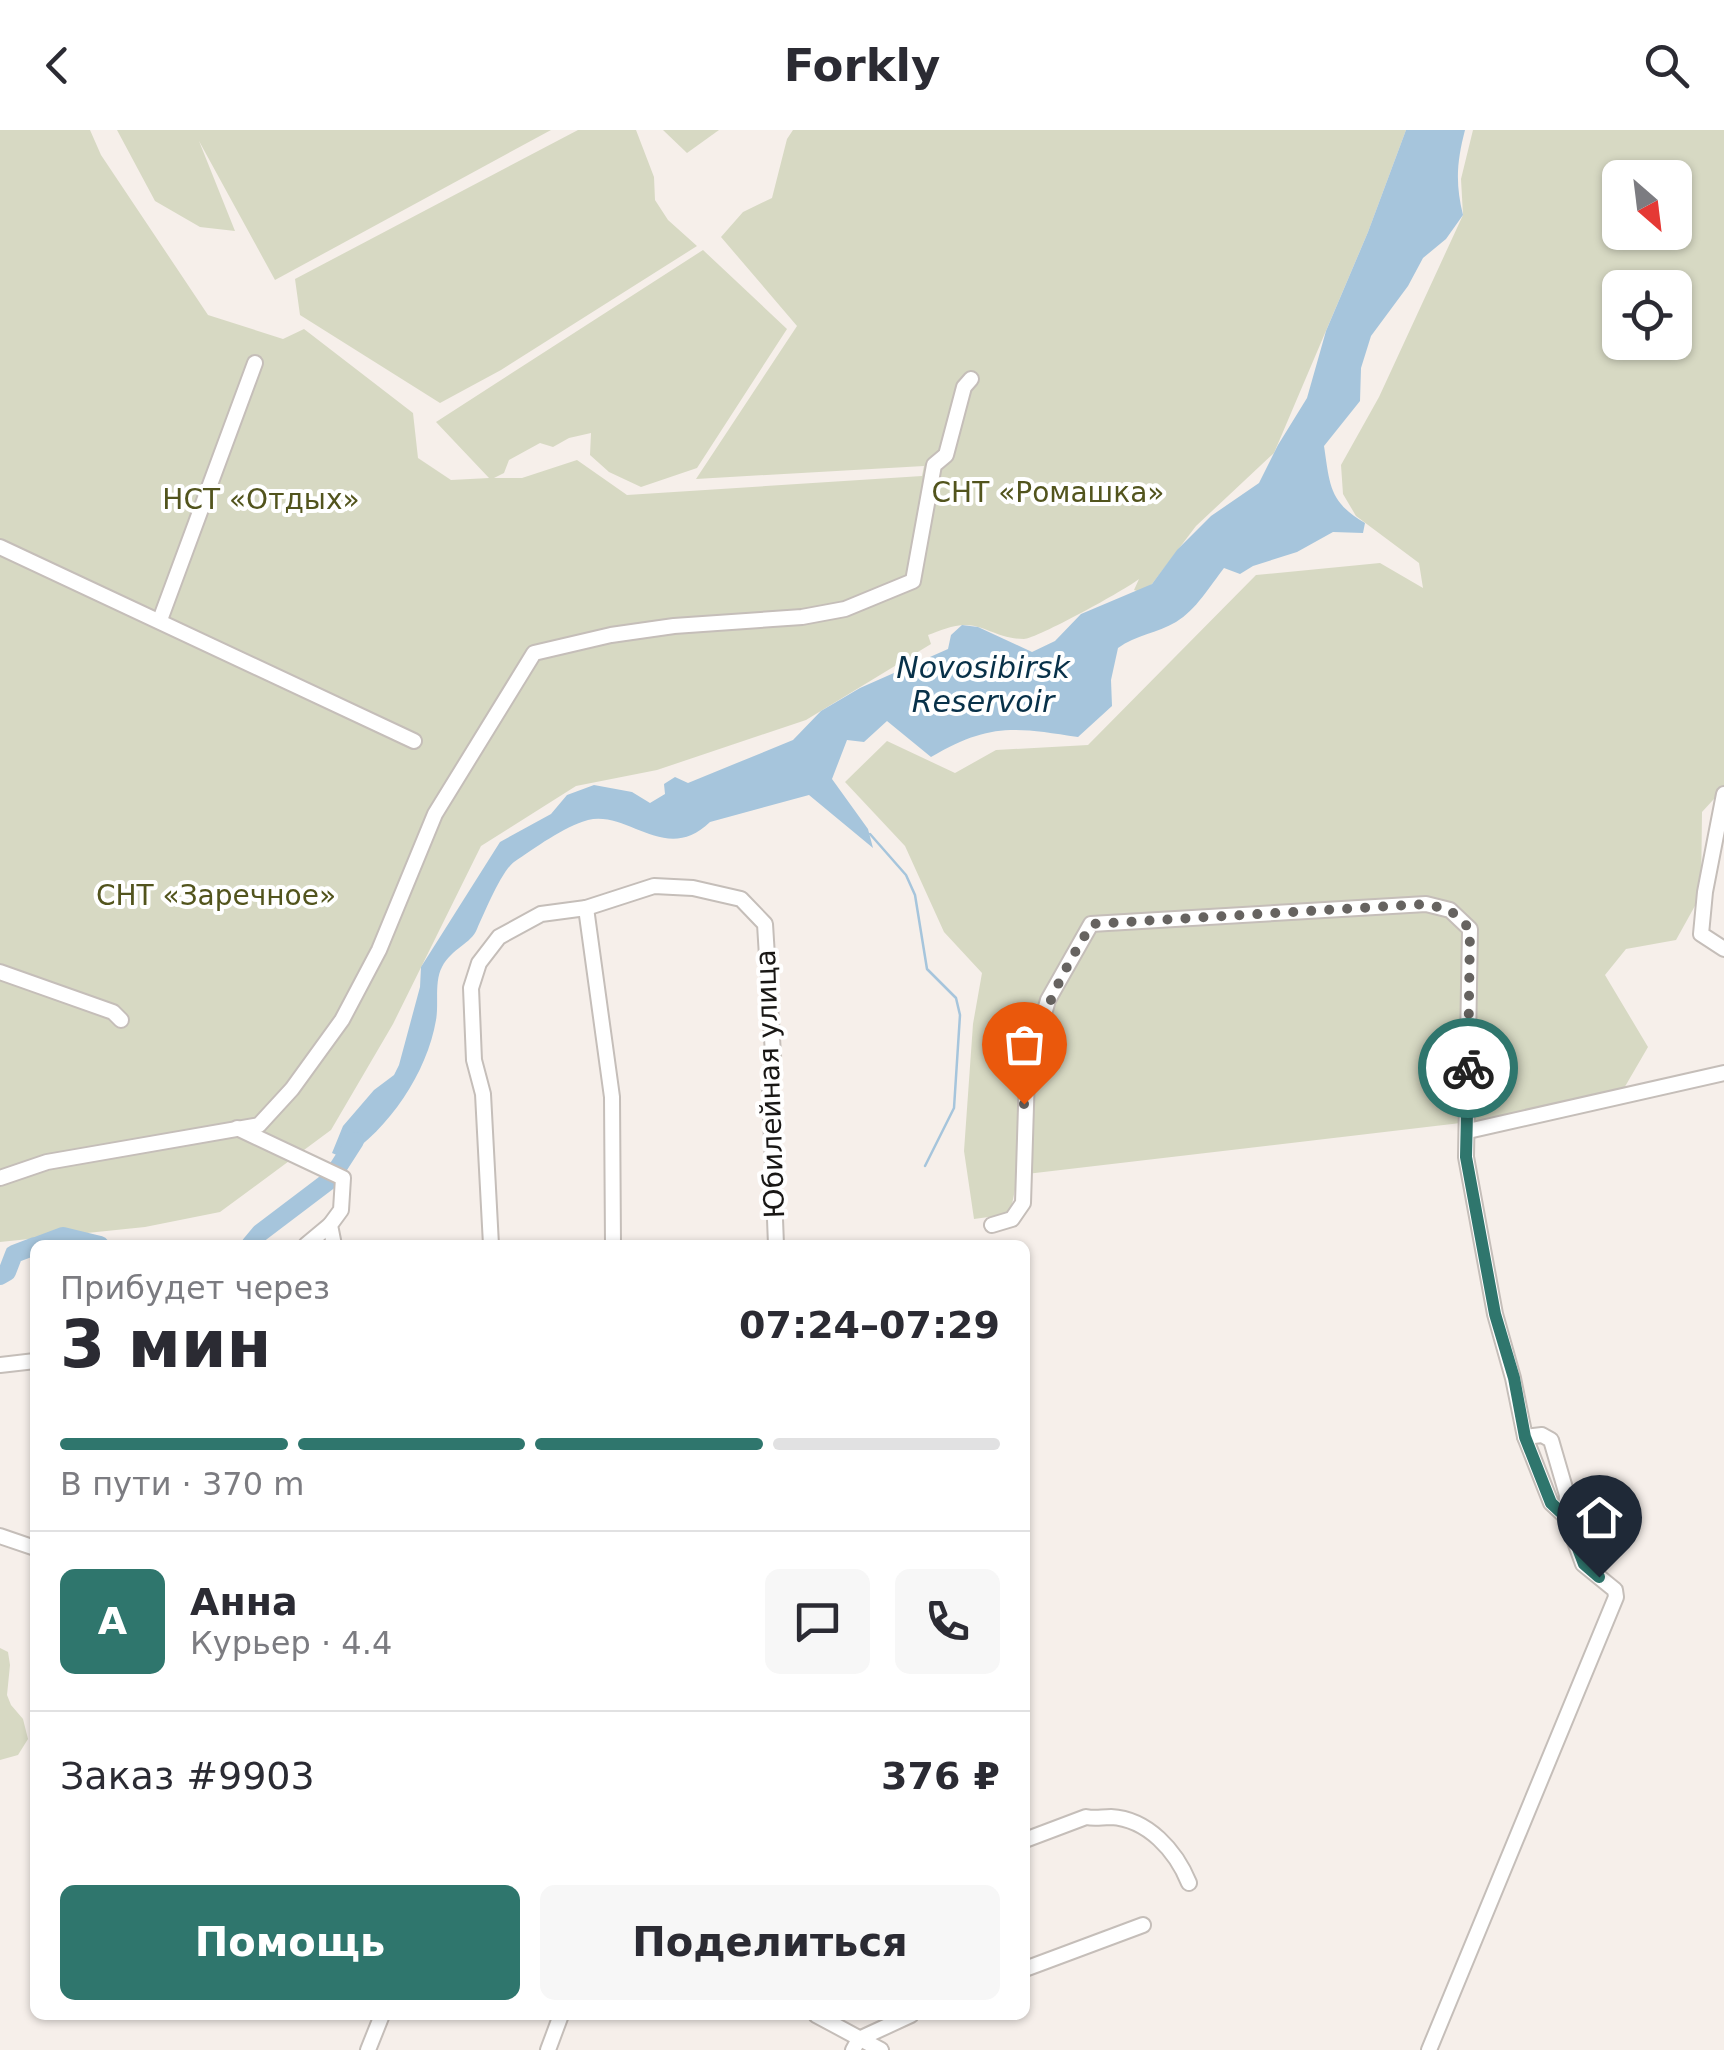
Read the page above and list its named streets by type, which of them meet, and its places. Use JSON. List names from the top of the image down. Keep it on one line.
{"streets":{"street":["Юбилейная улица"]},"water":["Novosibirsk Reservoir"],"parks":["СНТ «Ромашка»","НСТ «Отдых»","СНТ «Заречное»"],"north":"bottom right","page":{"header":"Forkly","heading":["3 мин","Прибудет через","07:24–07:29"],"panel":["Анна","Курьер · 4.4","Заказ #9903","376 ₽"],"bar":"В пути · 370 m","round":"А","buttons":["Помощь","Поделиться"]}}
